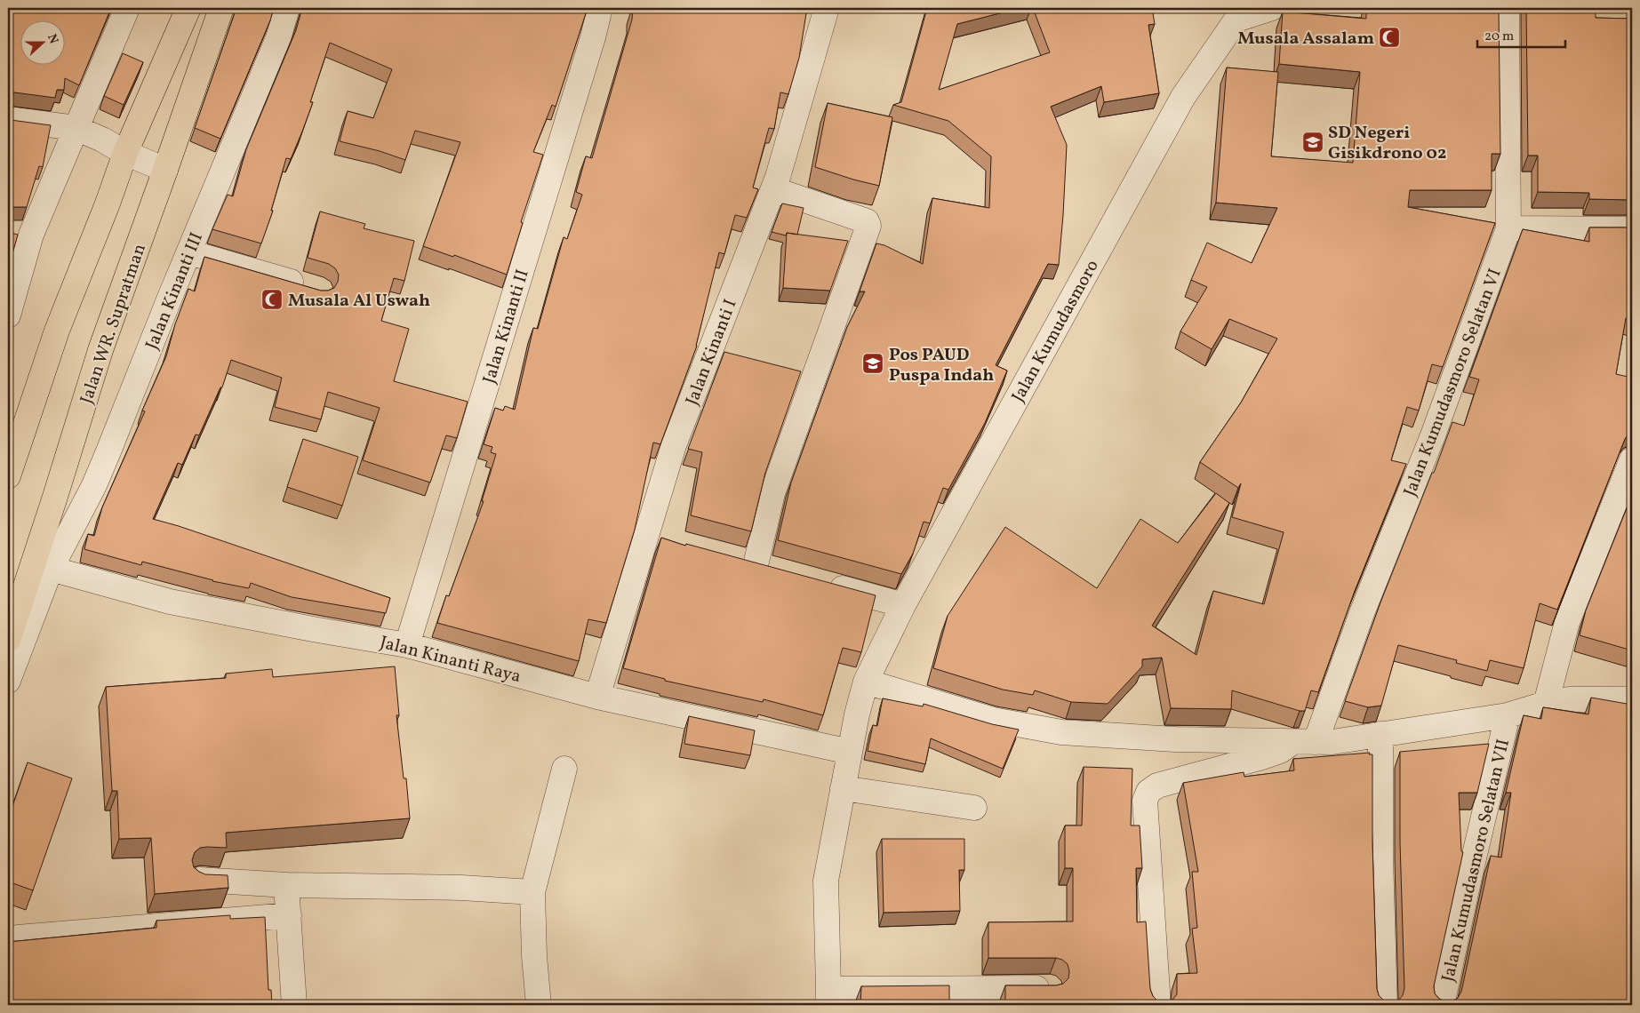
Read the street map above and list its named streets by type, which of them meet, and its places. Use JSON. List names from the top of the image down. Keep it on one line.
{"streets":{"main road":["Jalan WR. Supratman"],"street":["Jalan Kinanti III","Jalan Kinanti II","Jalan Kumudasmoro","Jalan Kinanti I","Jalan Kumudasmoro Selatan VI","Jalan Kinanti Raya","Jalan Kumudasmoro Selatan VII"]},"crossings":[["Jalan Kinanti III","Jalan Kinanti Raya"],["Jalan Kinanti II","Jalan Kinanti Raya"],["Jalan Kumudasmoro","Jalan Kinanti Raya"],["Jalan Kinanti I","Jalan Kinanti Raya"]],"places":{"mosque":["Musala Assalam","Musala Al Uswah"],"school or university":["SD Negeri Gisikdrono 02","Pos PAUD Puspa Indah"]},"scale_bar":"20 m","north":"right"}
